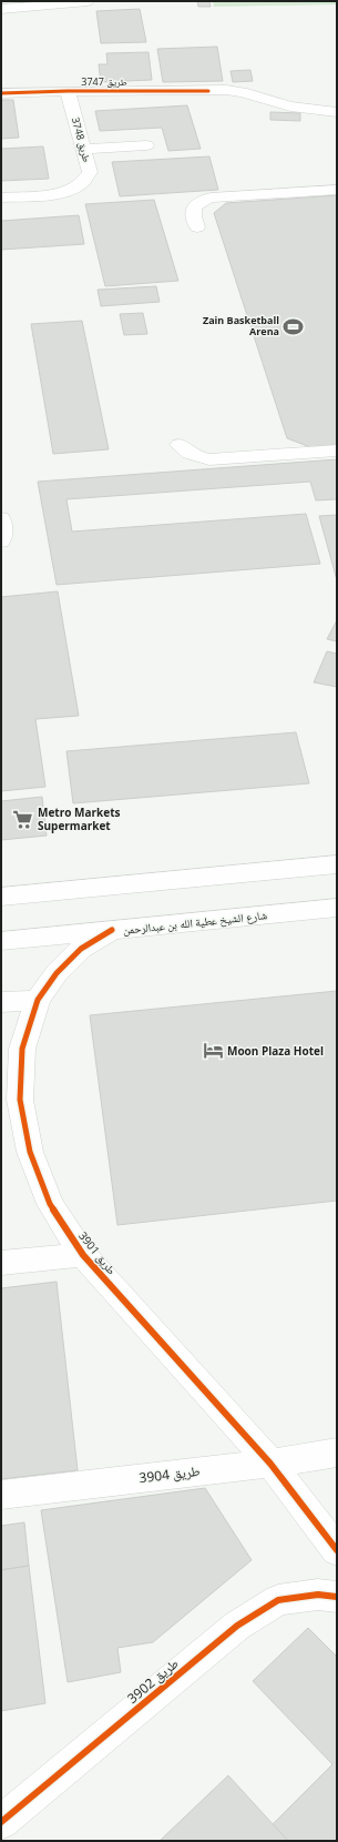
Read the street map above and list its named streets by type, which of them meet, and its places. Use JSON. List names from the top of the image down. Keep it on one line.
{"streets":{"street":["طريق 3747","طريق 3748","شارع الشيخ عطية الله بن عبدالرحمن","طريق 3901","طريق 3904","طريق 3902"]},"crossings":[["طريق 3747","طريق 3748"],["شارع الشيخ عطية الله بن عبدالرحمن","طريق 3901"],["طريق 3901","طريق 3904"]],"places":{"sports":["Zain Basketball Arena"],"supermarket":["Metro Markets Supermarket"],"hotel":["Moon Plaza Hotel"]}}
